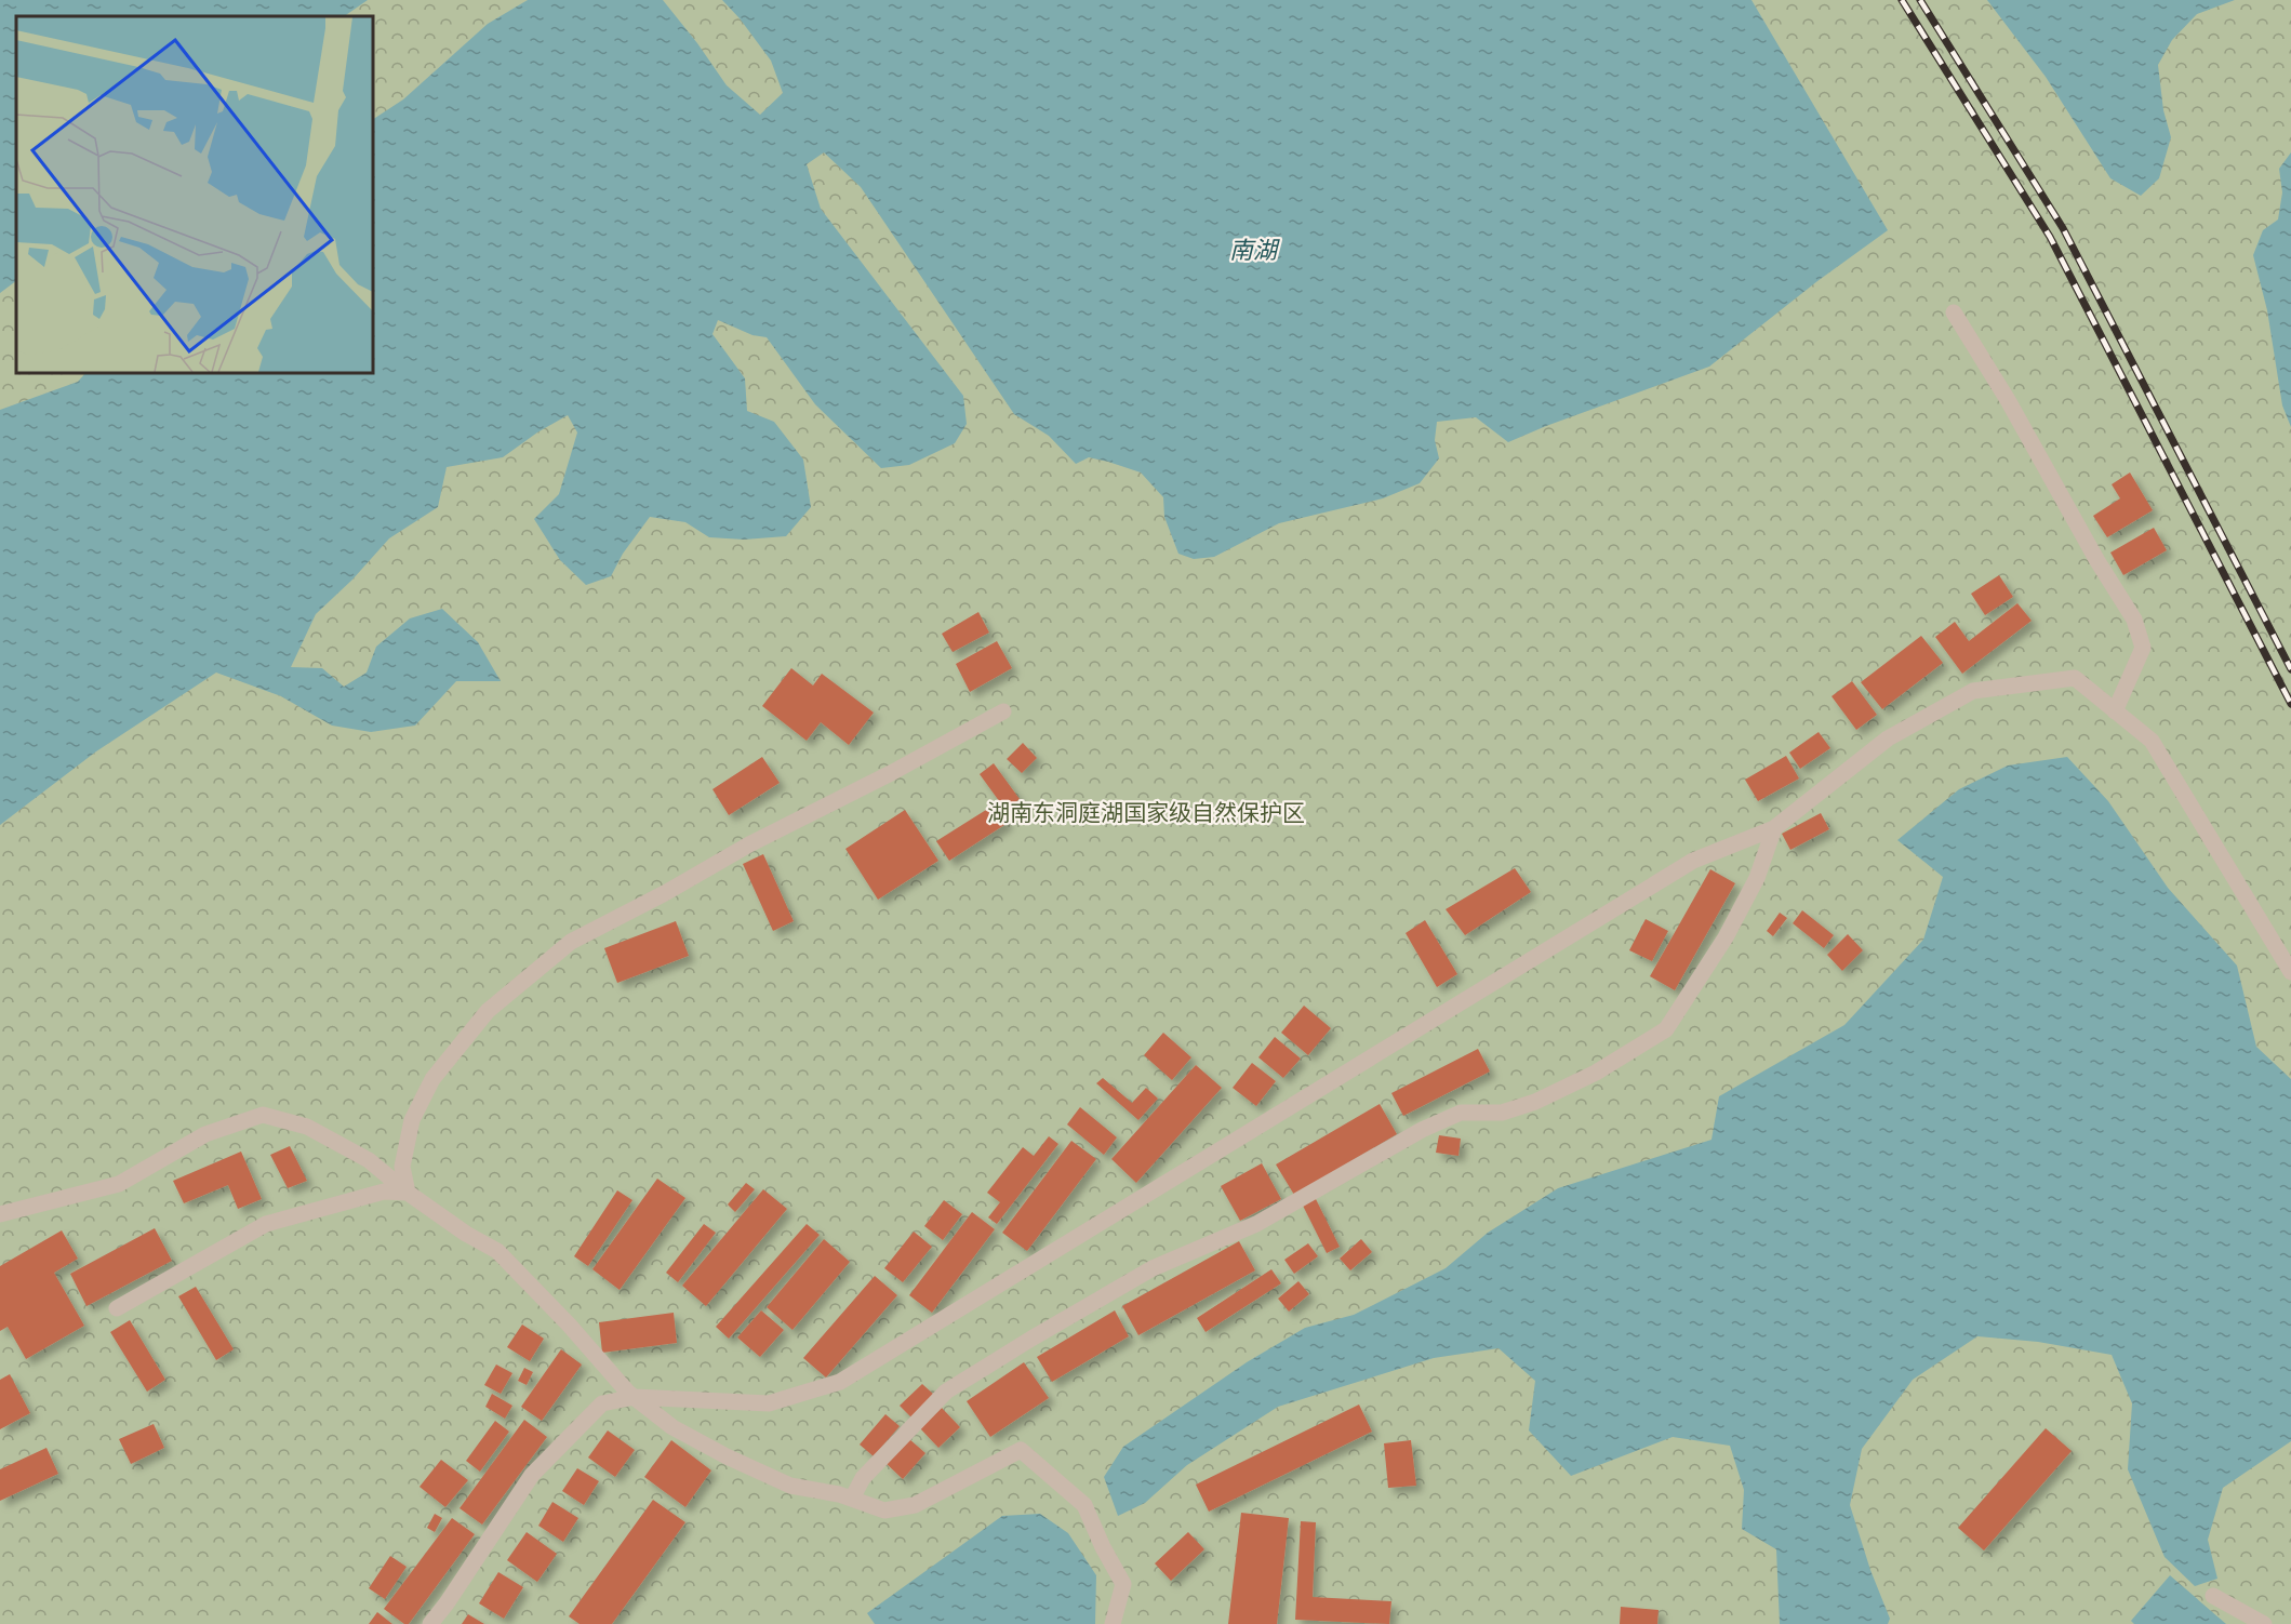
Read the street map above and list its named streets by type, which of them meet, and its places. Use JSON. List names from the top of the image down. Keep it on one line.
{"water":["南湖"],"parks":["湖南东洞庭湖国家级自然保护区"]}
